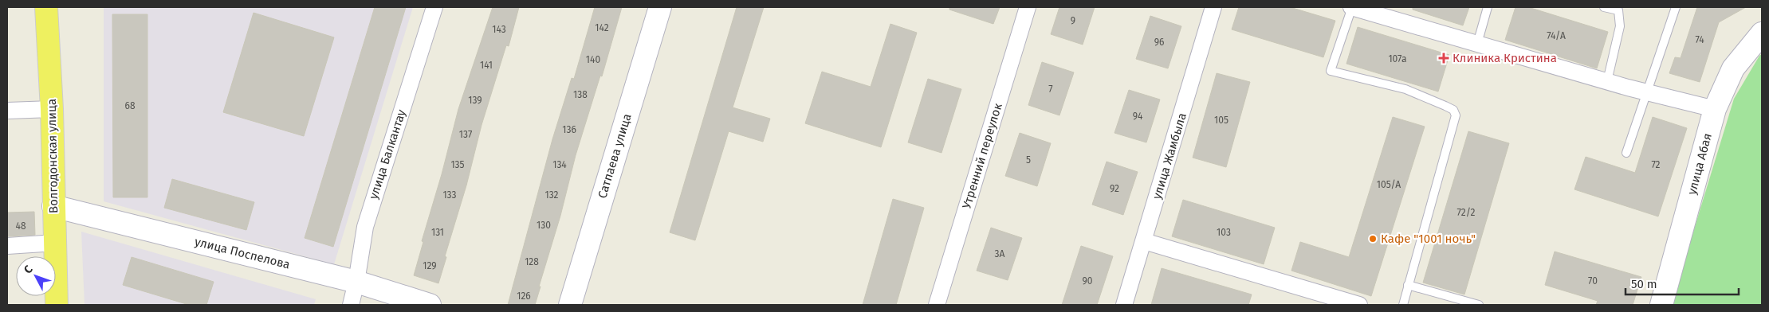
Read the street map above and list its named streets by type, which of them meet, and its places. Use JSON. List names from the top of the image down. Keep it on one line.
{"streets":{"main road":["Волгодонская улица"],"street":["улица Балкантау","Сатпаева улица","Утренний переулок","улица Жамбыла","улица Абая","улица Поспелова"]},"crossings":[["улица Балкантау","улица Поспелова"],["Волгодонская улица","улица Поспелова"]],"places":{"health":["Клиника Кристина"],"other":["Кафе \"1001 ночь\""]},"house_numbers":["9","142","143","74/А","74","96","107а","140","141","7","138","139","68","94","105","136","137","5","135","134","72","105/А","92","133","132","72/2","130","48","131","103","3А","128","129","90","70","126"],"scale_bar":"50 m","north":"top left"}
